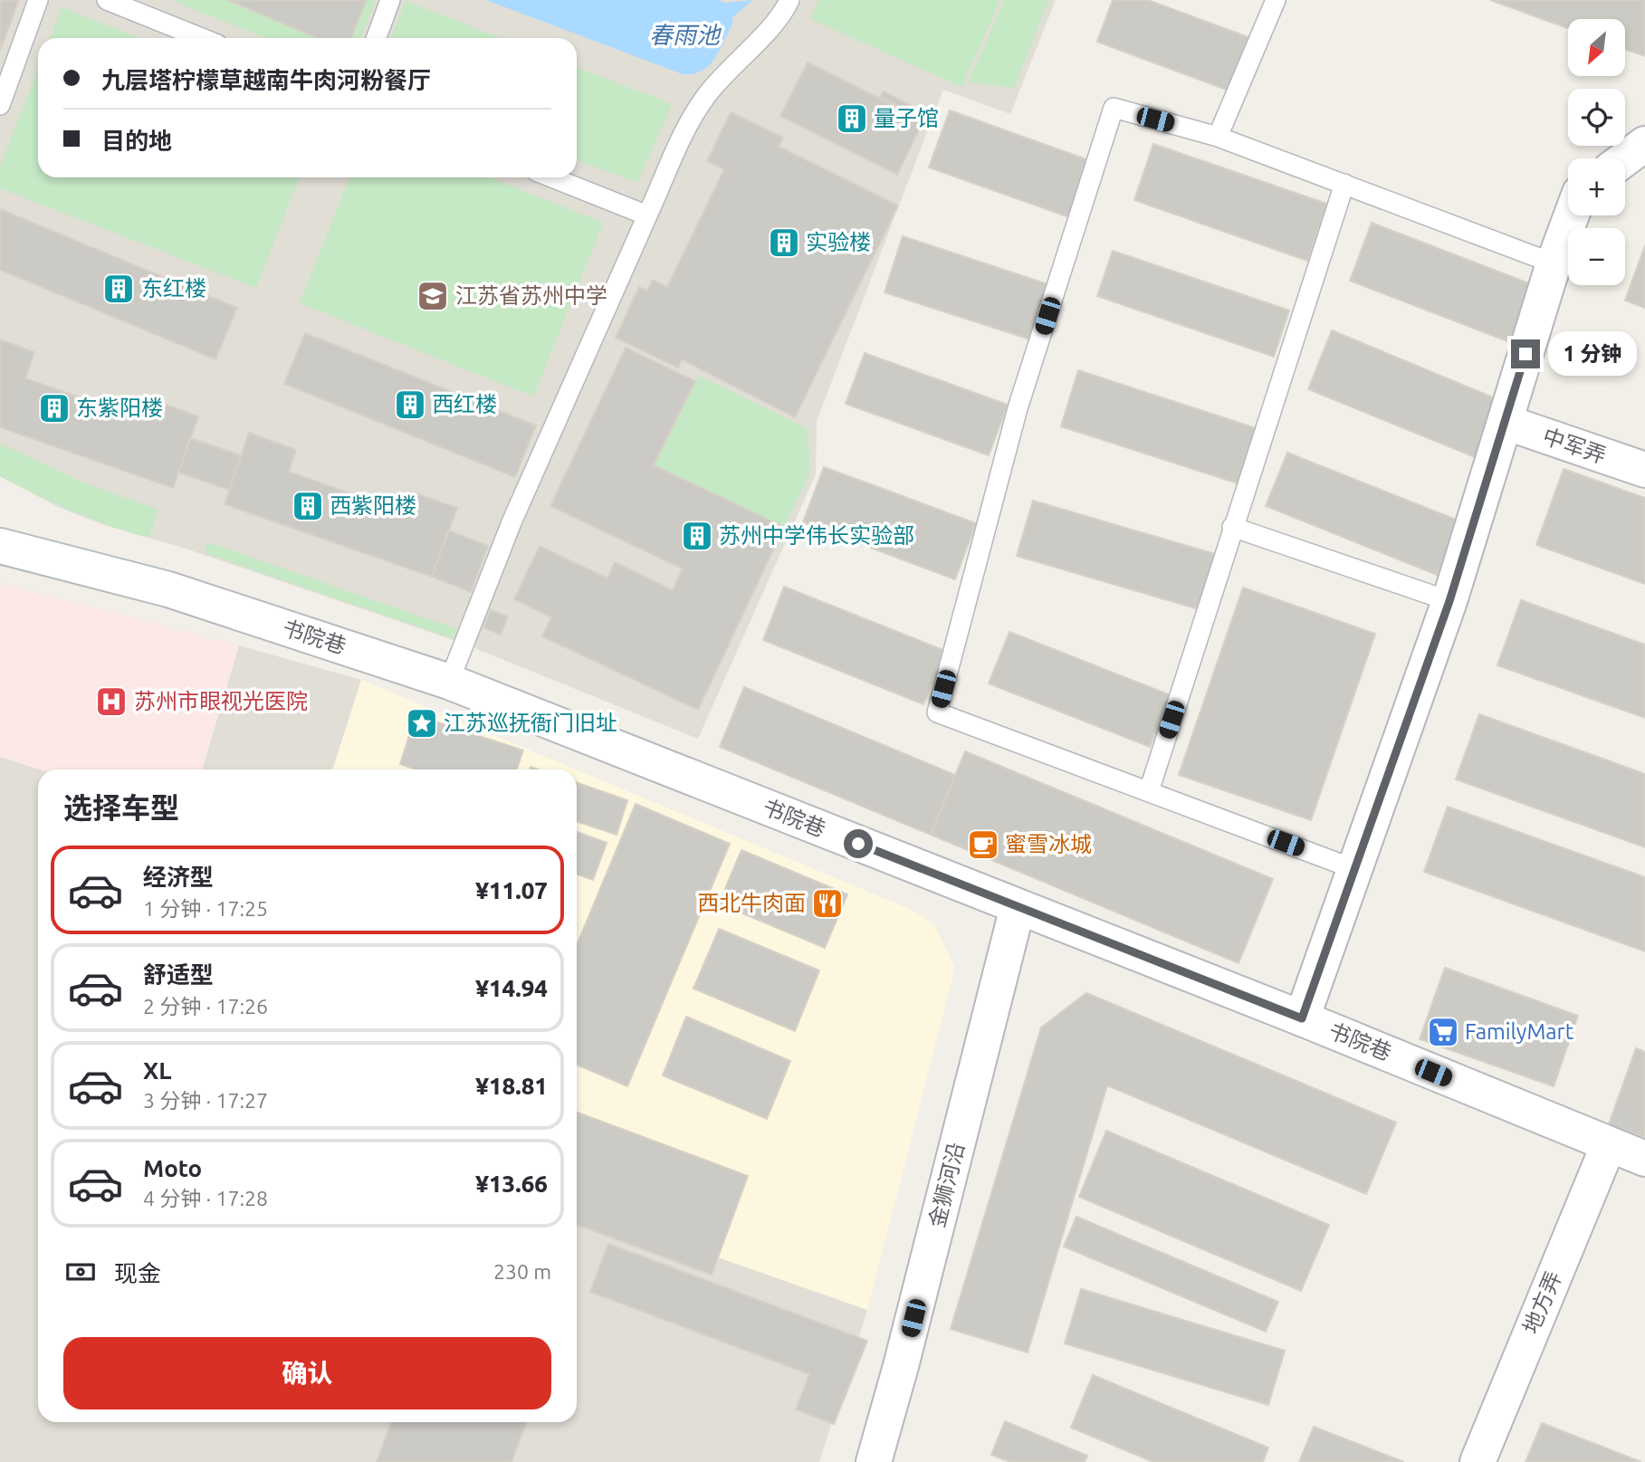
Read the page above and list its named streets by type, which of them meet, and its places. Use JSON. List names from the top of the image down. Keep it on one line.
{"streets":{"street":["中军弄","书院巷","金狮河沿","地方弄"]},"crossings":[["书院巷","金狮河沿"],["书院巷","地方弄"]],"water":["春雨池"],"places":{"building":["量子馆","实验楼","东红楼","西红楼","东紫阳楼","西紫阳楼","苏州中学伟长实验部"],"school or university":["江苏省苏州中学"],"hospital":["苏州市眼视光医院"],"place":["江苏巡抚衙门旧址"],"cafe":["蜜雪冰城"],"restaurant":["西北牛肉面"],"supermarket":["FamilyMart"]},"north":"bottom left","page":{"map_buttons":["+","−"],"banner":["九层塔柠檬草越南牛肉河粉餐厅","目的地"],"bubble":"1 分钟","heading":"选择车型","list":[{"name":"经济型","note":"1 分钟 · 17:25","value":"¥11.07"},{"name":"舒适型","note":"2 分钟 · 17:26","value":"¥14.94"},{"name":"XL","note":"3 分钟 · 17:27","value":"¥18.81"},{"name":"Moto","note":"4 分钟 · 17:28","value":"¥13.66"}],"pay":["现金","230 m"],"buttons":"确认"}}
